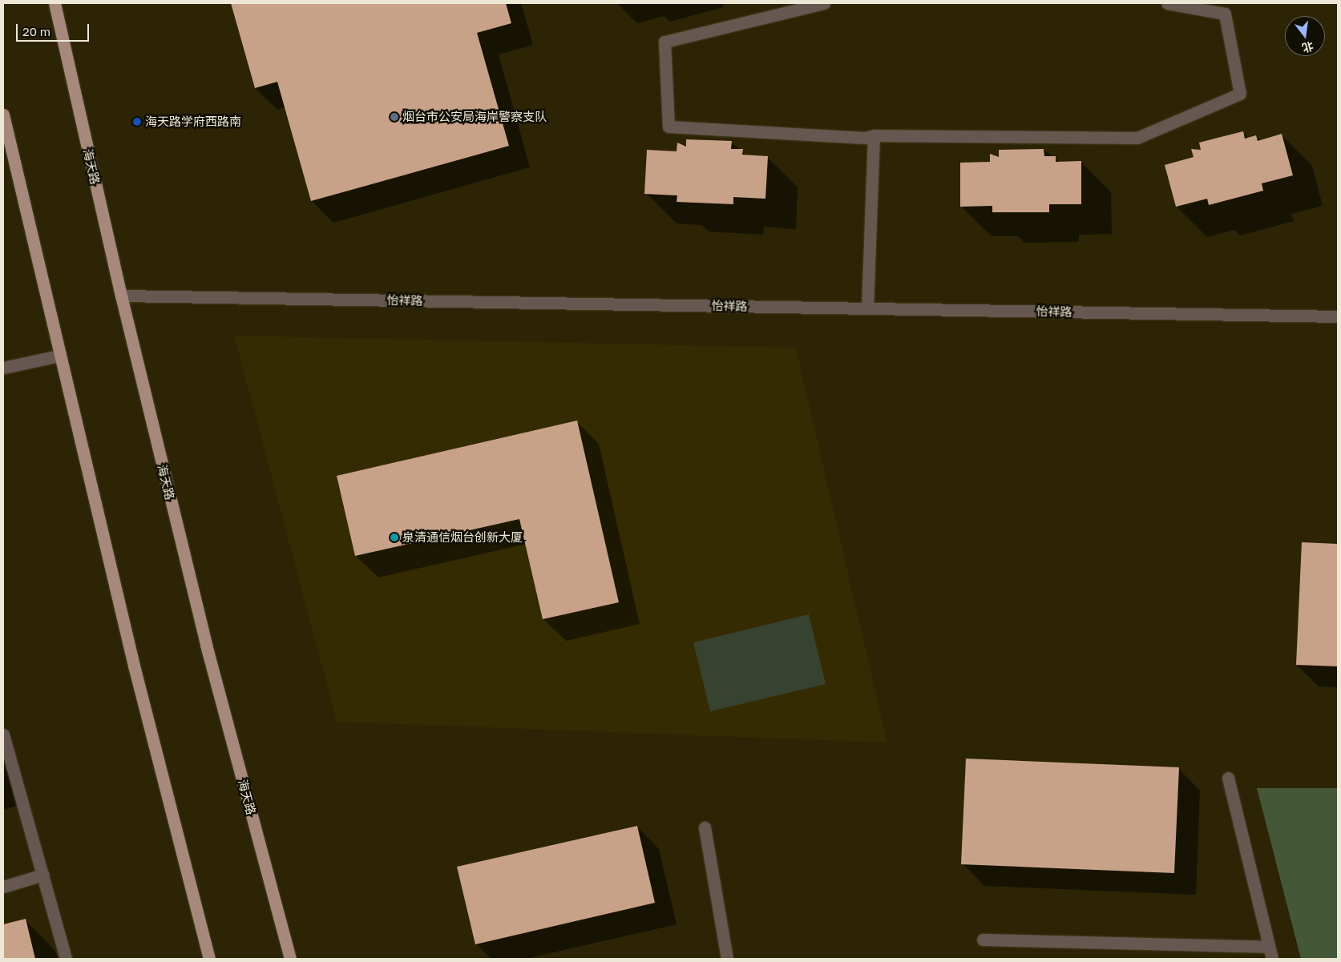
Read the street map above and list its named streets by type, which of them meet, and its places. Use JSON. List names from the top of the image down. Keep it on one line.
{"streets":{"main road":["海天路"],"street":["怡祥路"]},"crossings":[["海天路","怡祥路"]],"places":["烟台市公安局海岸警察支队","海天路学府西路南","泉清通信烟台创新大厦"],"scale_bar":"20 m","north":"bottom"}
